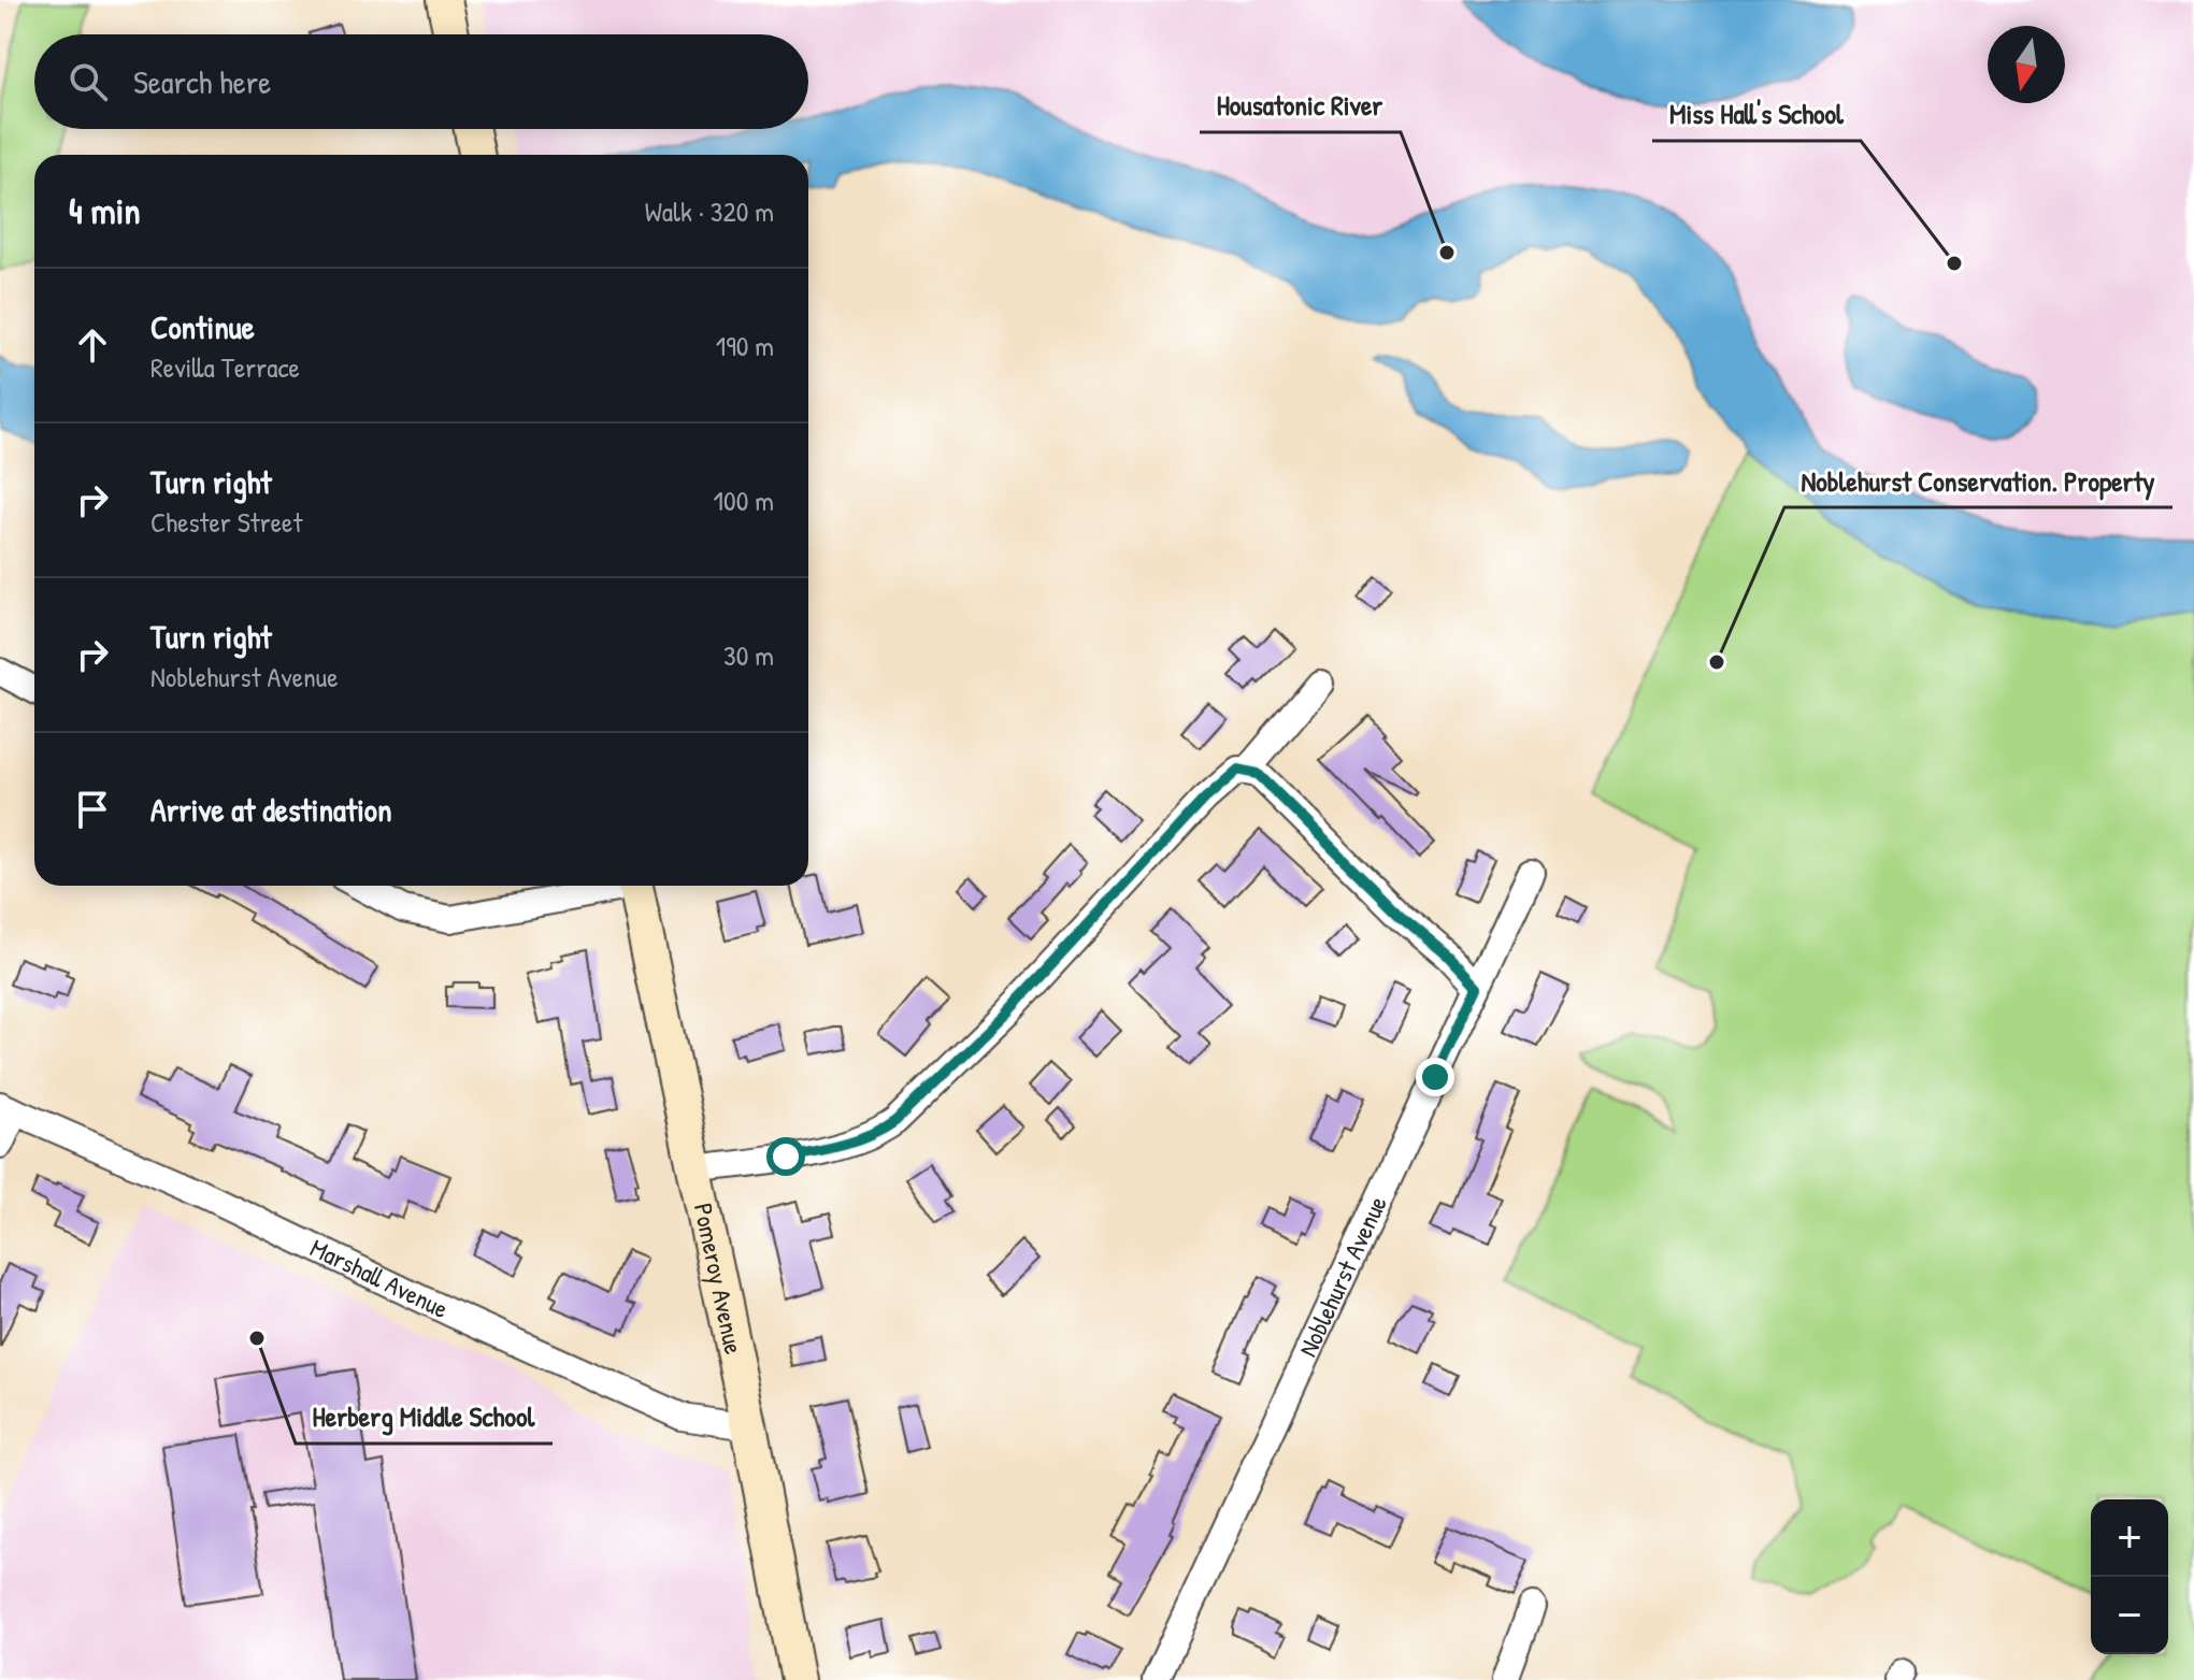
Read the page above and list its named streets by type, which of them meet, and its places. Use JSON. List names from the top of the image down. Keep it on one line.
{"streets":{"street":["Noblehurst Avenue","Pomeroy Avenue","Marshall Avenue"]},"crossings":[["Pomeroy Avenue","Marshall Avenue"]],"places":["Housatonic River","Miss Hall's School","Noblehurst Conservation. Property","Herberg Middle School"],"north":"bottom","page":{"search":"Search here","heading":["4 min","Walk · 320 m"],"list":[["Continue","Revilla Terrace","190 m"],["Turn right","Chester Street","100 m"],["Turn right","Noblehurst Avenue","30 m"],"Arrive at destination"],"map_buttons":["+","−"]}}
